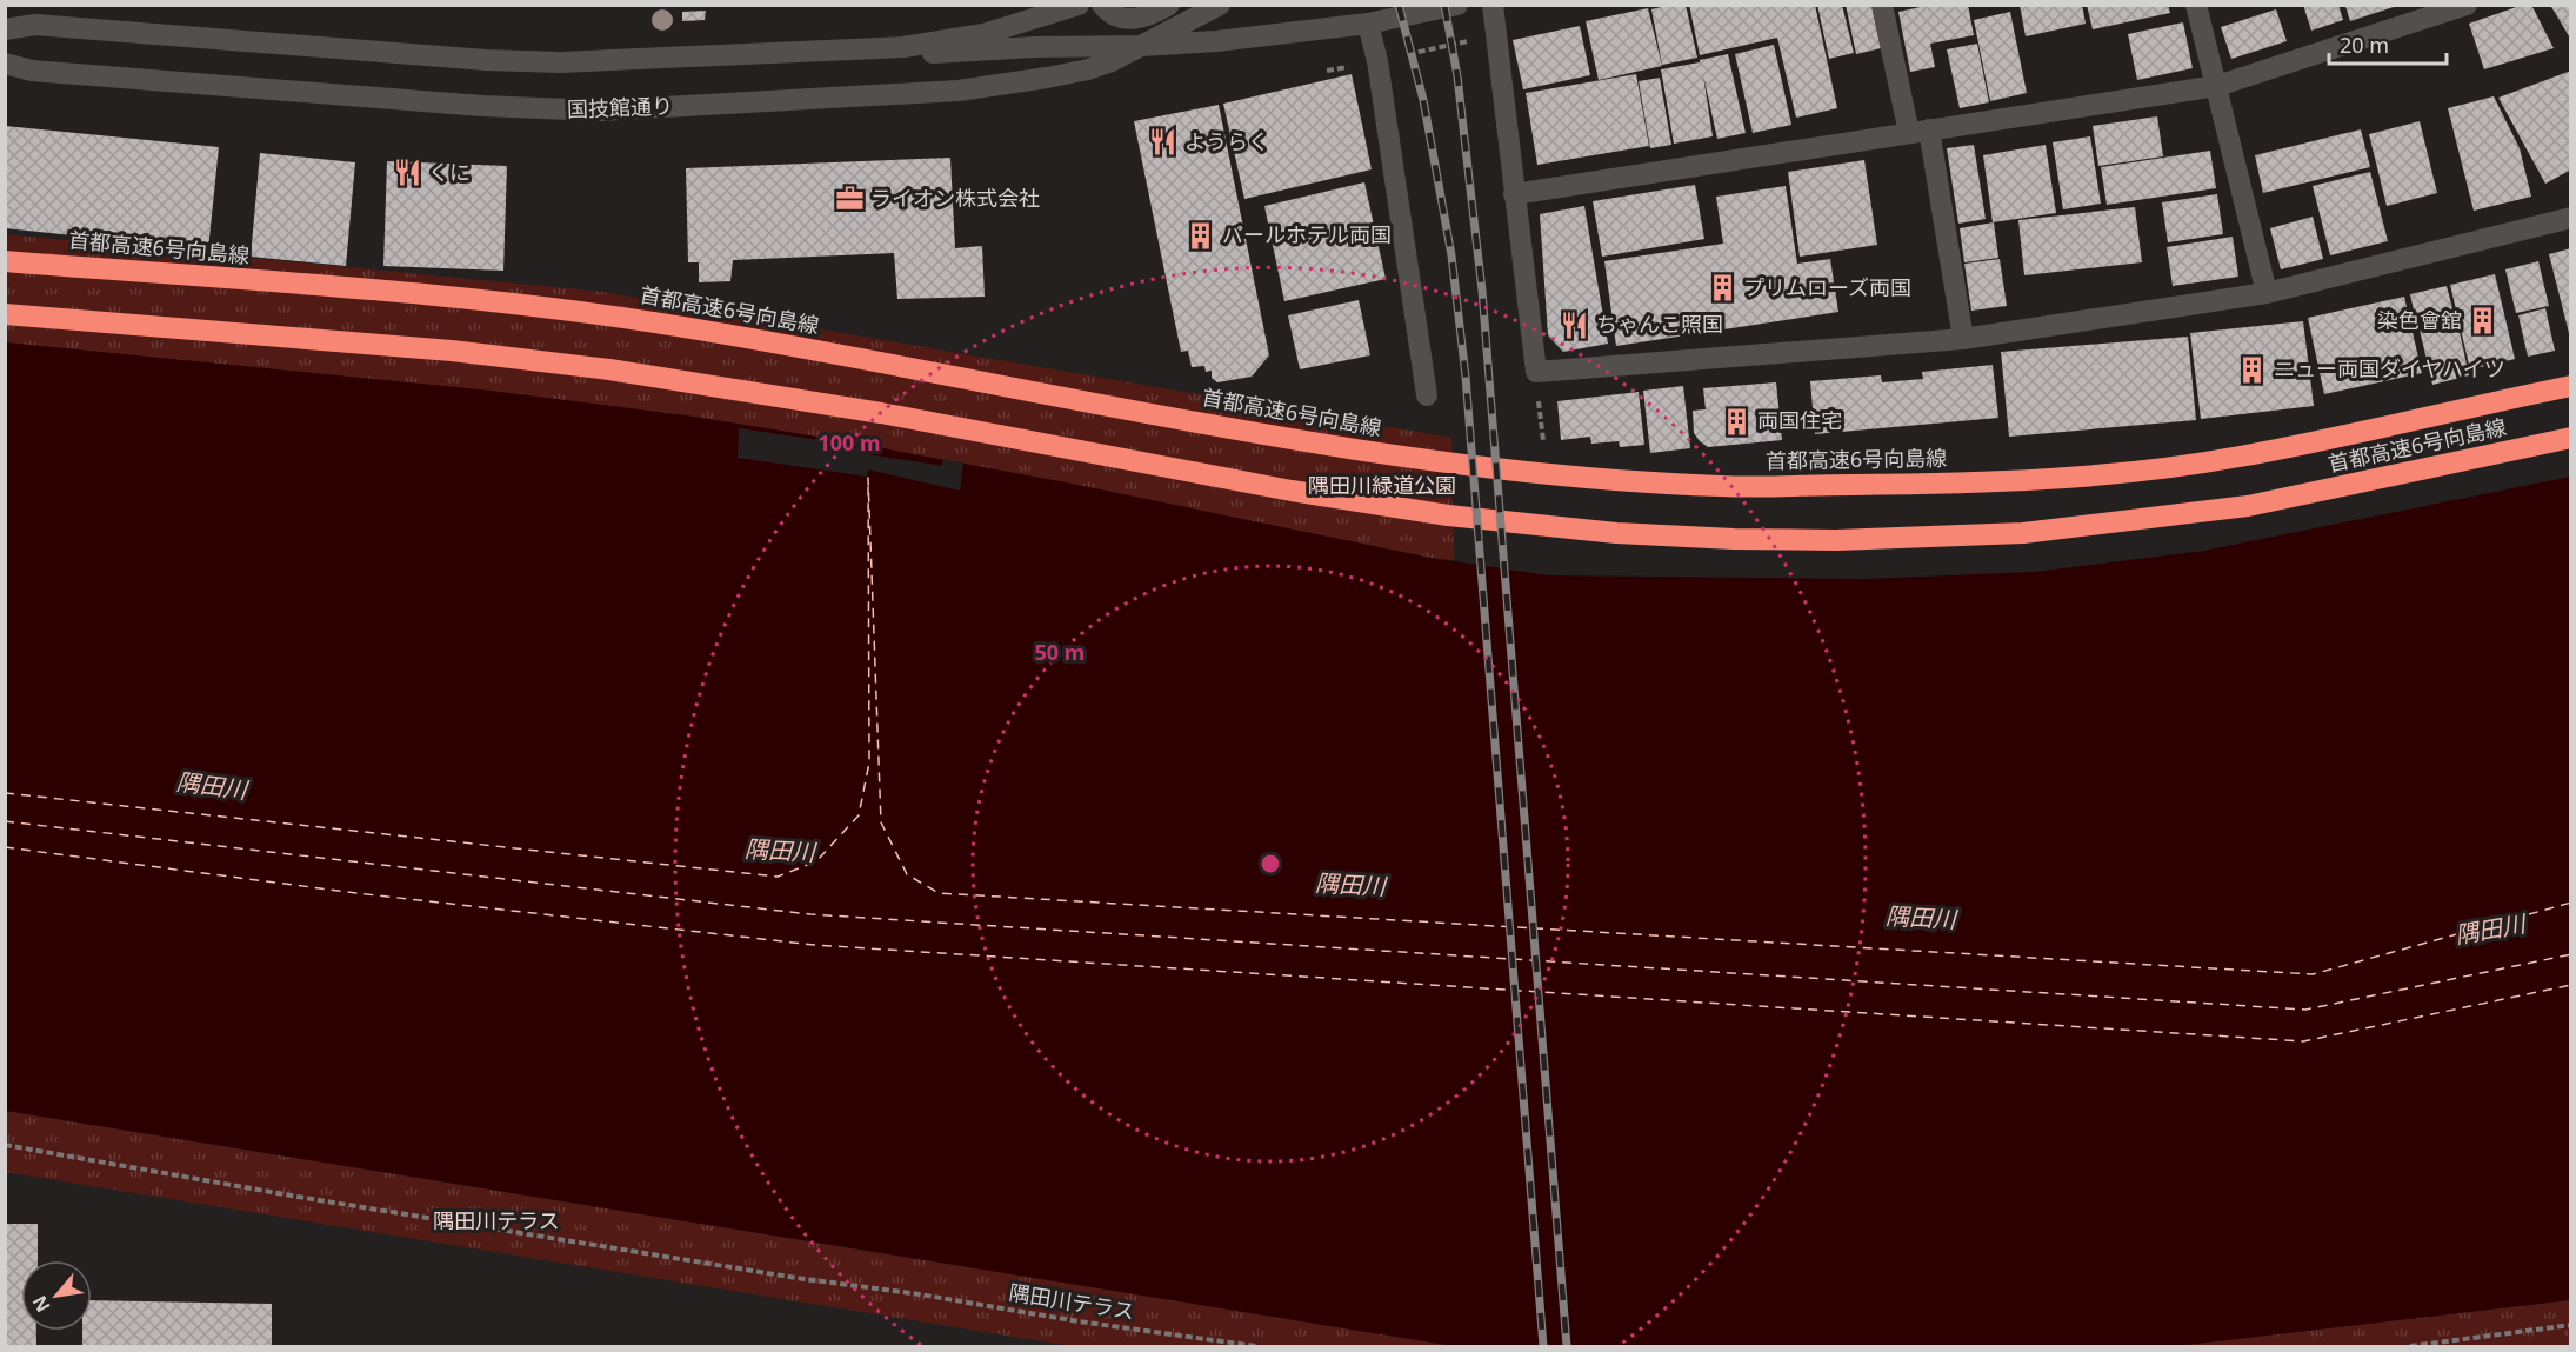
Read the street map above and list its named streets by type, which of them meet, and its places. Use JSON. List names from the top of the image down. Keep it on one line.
{"streets":{"highway":["首都高速6号向島線"],"street":["国技館通り"],"path":["隅田川テラス"]},"water":["隅田川"],"parks":["隅田川緑道公園","隅田川テラス"],"places":{"restaurant":["ようらく","くに","ちゃんこ照国"],"office":["ライオン株式会社"],"building":["パールホテル両国","プリムローズ両国","染色會舘","ニュー両国ダイヤハイツ","両国住宅"]},"scale_bar":"20 m","north":"bottom left","rings":["100 m","50 m"]}
